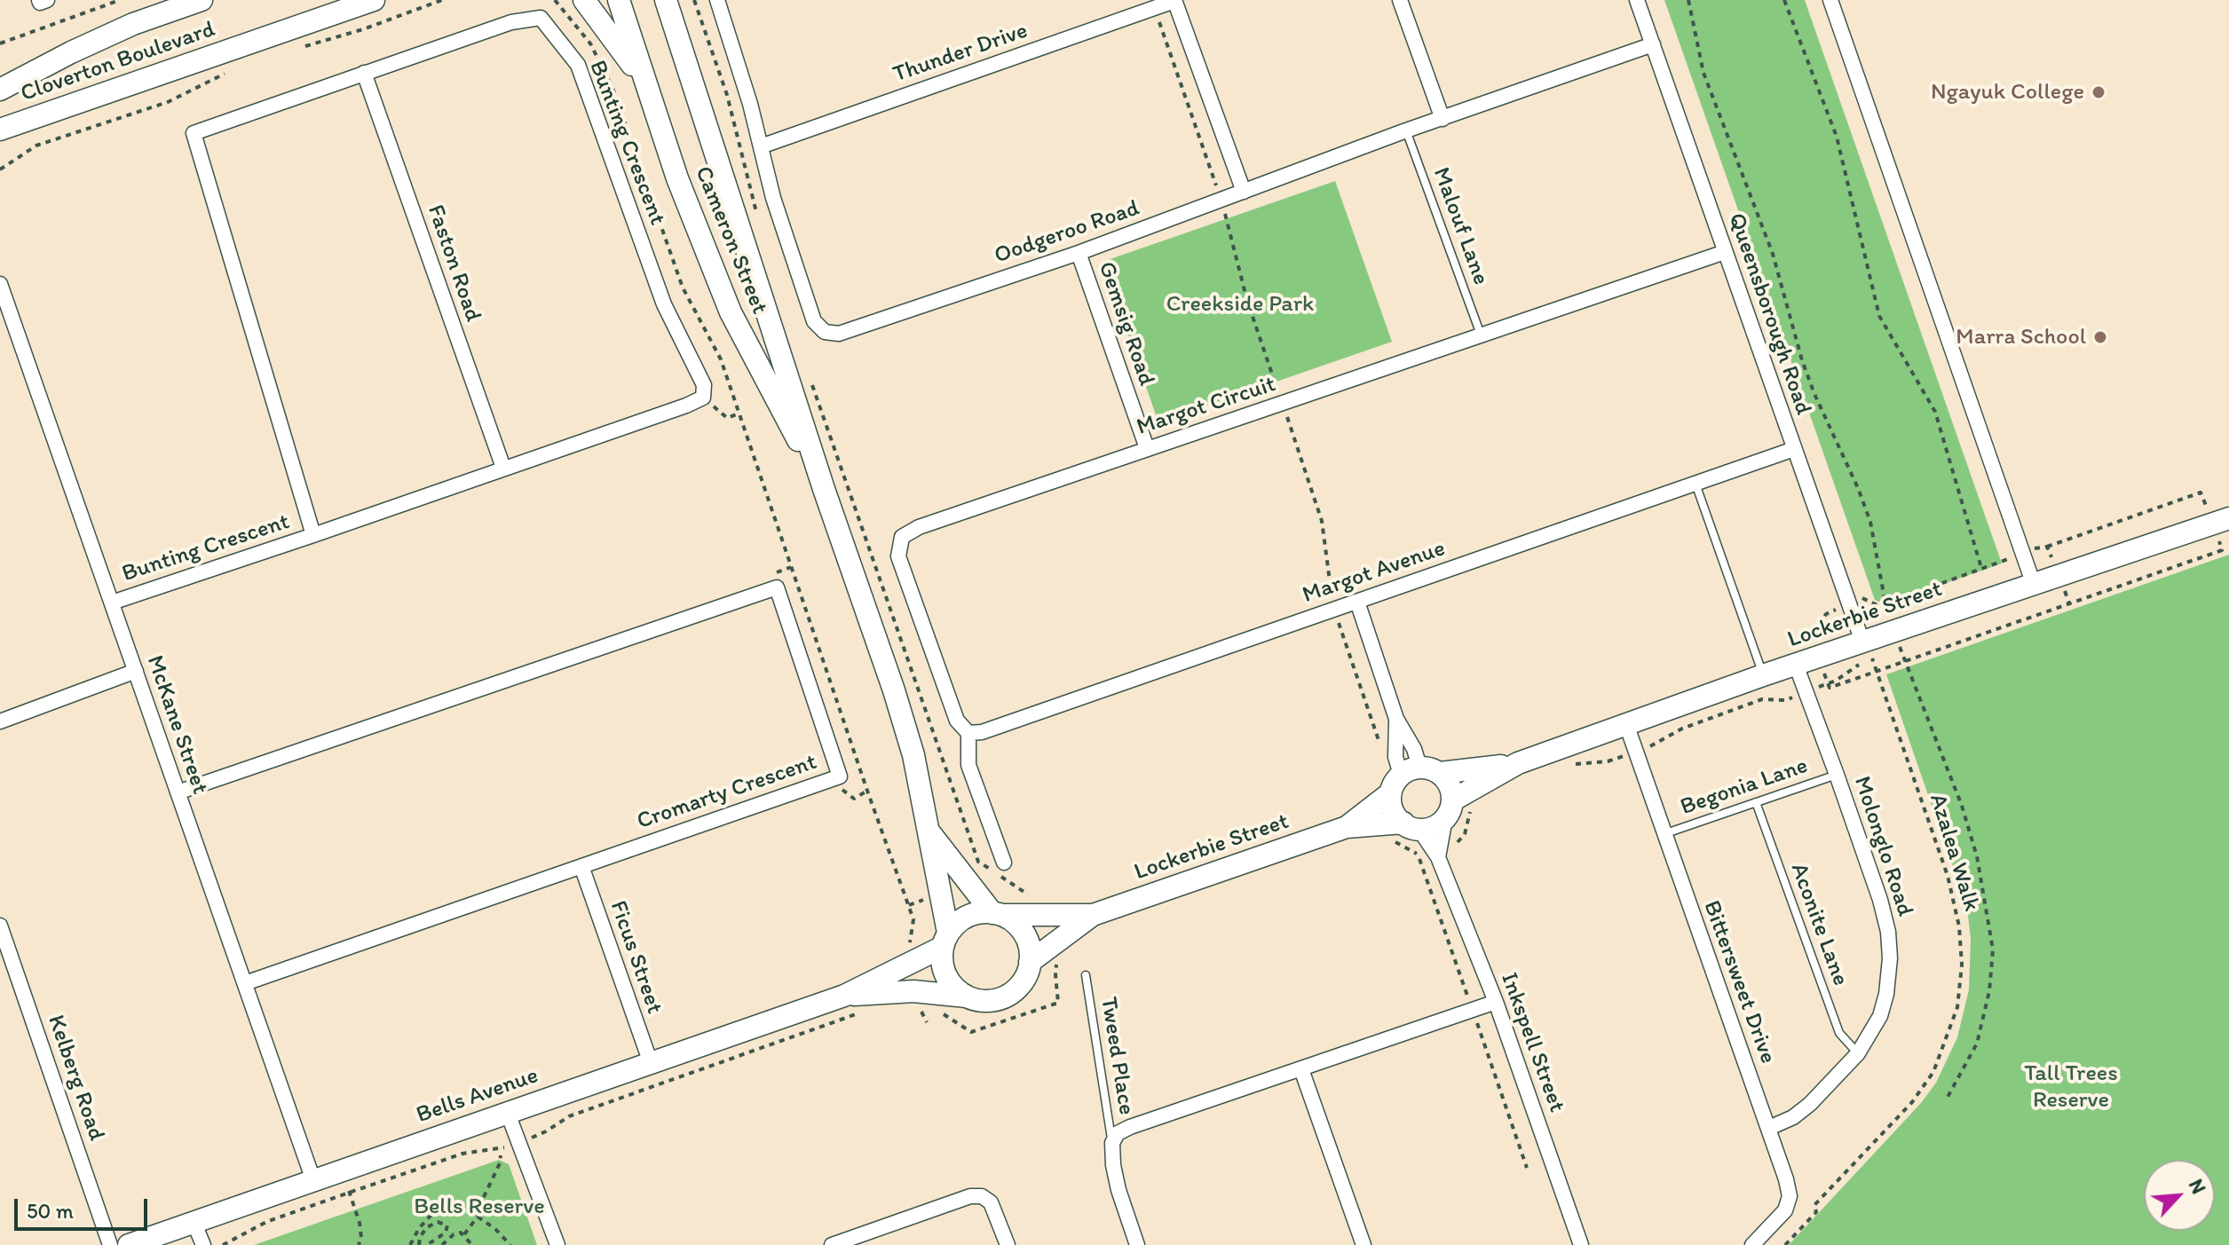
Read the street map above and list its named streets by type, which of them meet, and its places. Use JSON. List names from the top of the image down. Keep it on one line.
{"streets":{"street":["Thunder Drive","Cloverton Boulevard","Bunting Crescent","Oodgeroo Road","Cameron Street","Faston Road","Queensborough Road","Gemsig Road","Margot Circuit","Margot Avenue","Lockerbie Street","McKane Street","Cromarty Crescent","Molonglo Road","Ficus Street","Bittersweet Drive","Inkspell Street","Kelberg Road","Bells Avenue"],"lane":["Malouf Lane","Begonia Lane","Aconite Lane","Tweed Place"],"path":["Azalea Walk"]},"crossings":[["Thunder Drive","Oodgeroo Road"],["Bunting Crescent","Faston Road"],["Bunting Crescent","McKane Street"],["Malouf Lane","Oodgeroo Road"],["Malouf Lane","Margot Circuit"],["Oodgeroo Road","Queensborough Road"],["Oodgeroo Road","Gemsig Road"],["Queensborough Road","Margot Circuit"],["Queensborough Road","Margot Avenue"],["Queensborough Road","Lockerbie Street"],["Queensborough Road","Azalea Walk"],["Gemsig Road","Margot Circuit"],["Margot Circuit","Margot Avenue"],["Lockerbie Street","Molonglo Road"],["Lockerbie Street","Azalea Walk"],["Lockerbie Street","Bittersweet Drive"],["McKane Street","Cromarty Crescent"],["McKane Street","Bells Avenue"],["Begonia Lane","Molonglo Road"],["Begonia Lane","Aconite Lane"],["Begonia Lane","Bittersweet Drive"],["Cromarty Crescent","Ficus Street"],["Molonglo Road","Aconite Lane"],["Molonglo Road","Bittersweet Drive"],["Ficus Street","Bells Avenue"]],"parks":["Creekside Park","Tall Trees Reserve","Bells Reserve"],"places":["Ngayuk College","Marra School"],"scale_bar":"50 m","north":"top right"}
